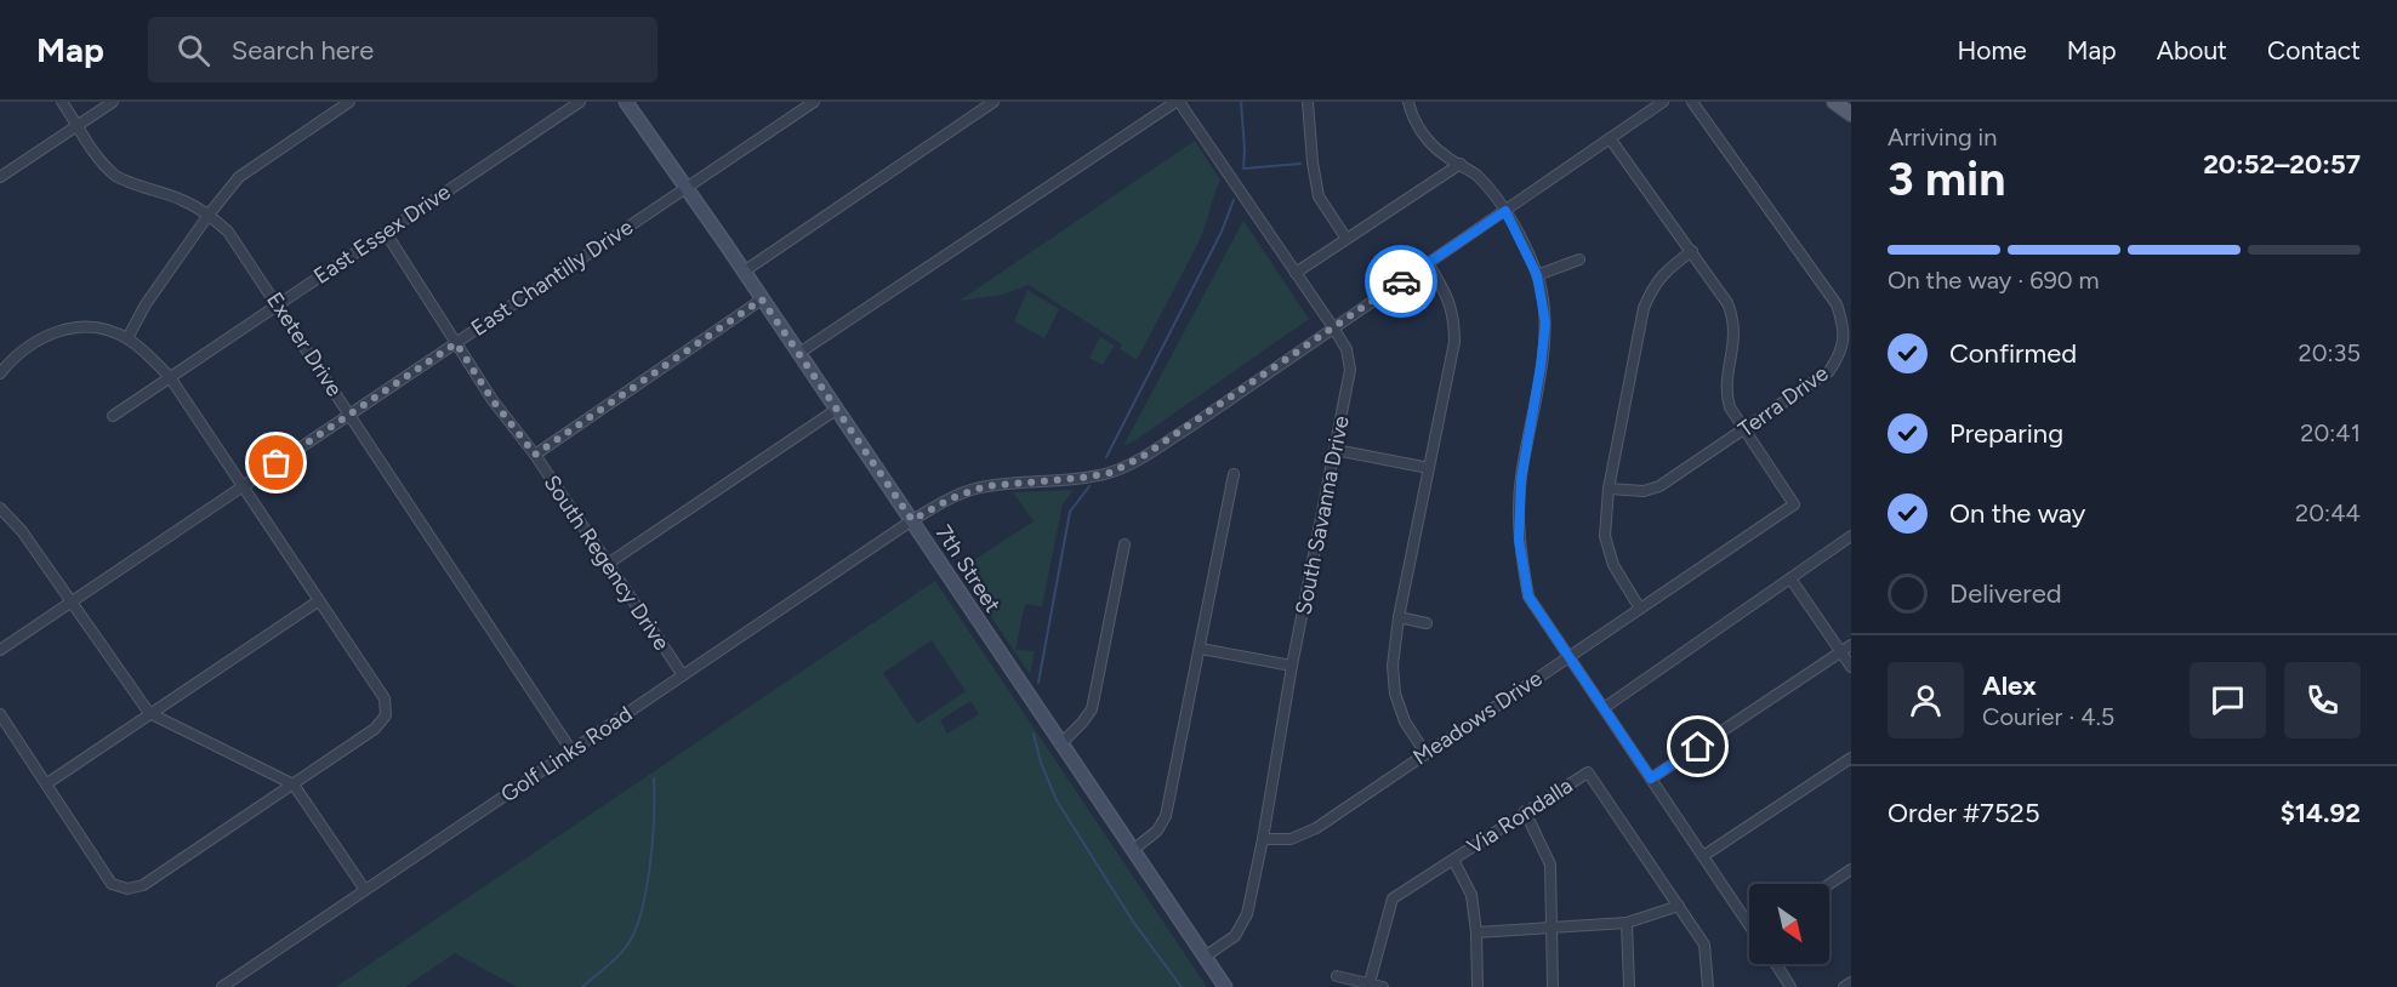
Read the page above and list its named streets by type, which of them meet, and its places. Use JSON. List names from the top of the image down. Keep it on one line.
{"streets":{"main road":["7th Street"],"street":["East Essex Drive","East Chantilly Drive","Exeter Drive","Terra Drive","South Savanna Drive","South Regency Drive","Meadows Drive","Golf Links Road","Via Rondalla"]},"crossings":[["East Essex Drive","Exeter Drive"],["East Essex Drive","South Regency Drive"],["East Chantilly Drive","Exeter Drive"],["East Chantilly Drive","South Regency Drive"],["East Chantilly Drive","7th Street"],["Exeter Drive","Golf Links Road"],["Terra Drive","Meadows Drive"],["South Savanna Drive","7th Street"],["South Savanna Drive","Meadows Drive"],["South Savanna Drive","Golf Links Road"],["South Regency Drive","Golf Links Road"],["7th Street","Golf Links Road"]],"north":"bottom right","page":{"header":"Map","search":"Search here","nav":["Home","Map","About","Contact"],"heading":["3 min","Arriving in","20:52–20:57"],"panel":["Alex","Courier · 4.5","Order #7525","$14.92"],"bar":"On the way · 690 m","list":[["Confirmed","20:35"],["Preparing","20:41"],["On the way","20:44"],"Delivered"]}}
